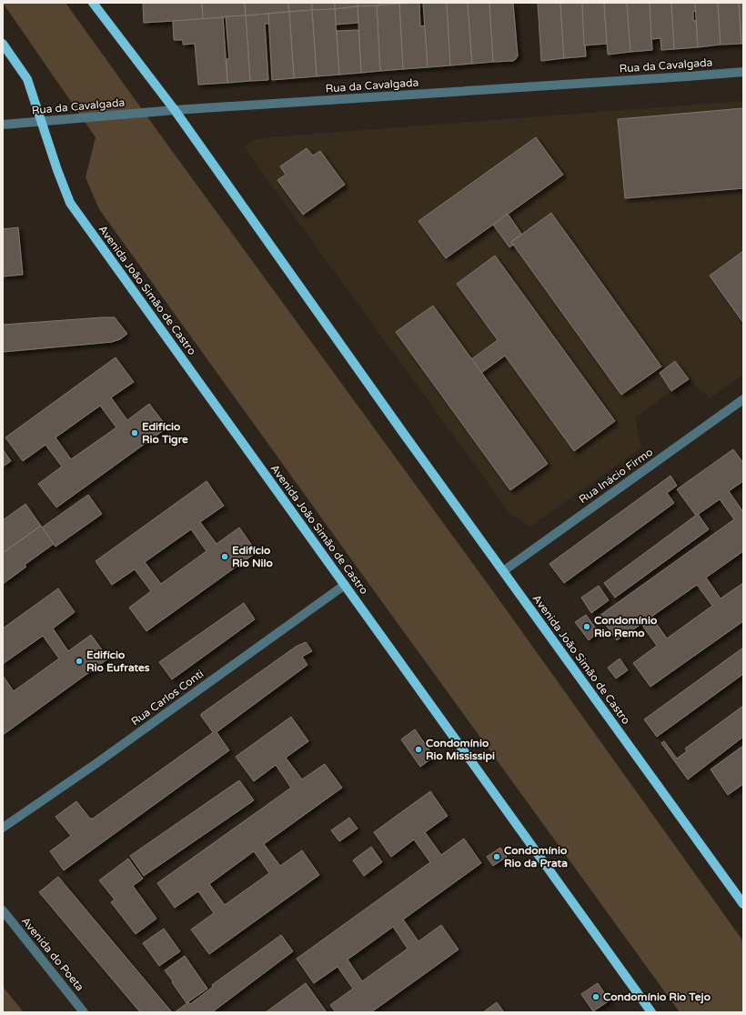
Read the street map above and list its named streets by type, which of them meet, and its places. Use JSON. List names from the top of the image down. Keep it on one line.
{"streets":{"main road":["Avenida João Simão de Castro"],"street":["Rua da Cavalgada","Rua Inácio Firmo","Rua Carlos Conti","Avenida do Poeta"]},"crossings":[["Rua da Cavalgada","Avenida João Simão de Castro"],["Avenida João Simão de Castro","Rua Inácio Firmo"],["Avenida João Simão de Castro","Rua Carlos Conti"]],"places":["Edifício Rio Tigre","Edifício Rio Nilo","Condomínio Rio Remo","Edifício Rio Eufrates","Condomínio Rio Mississipi","Condomínio Rio da Prata","Condomínio Rio Tejo"]}
